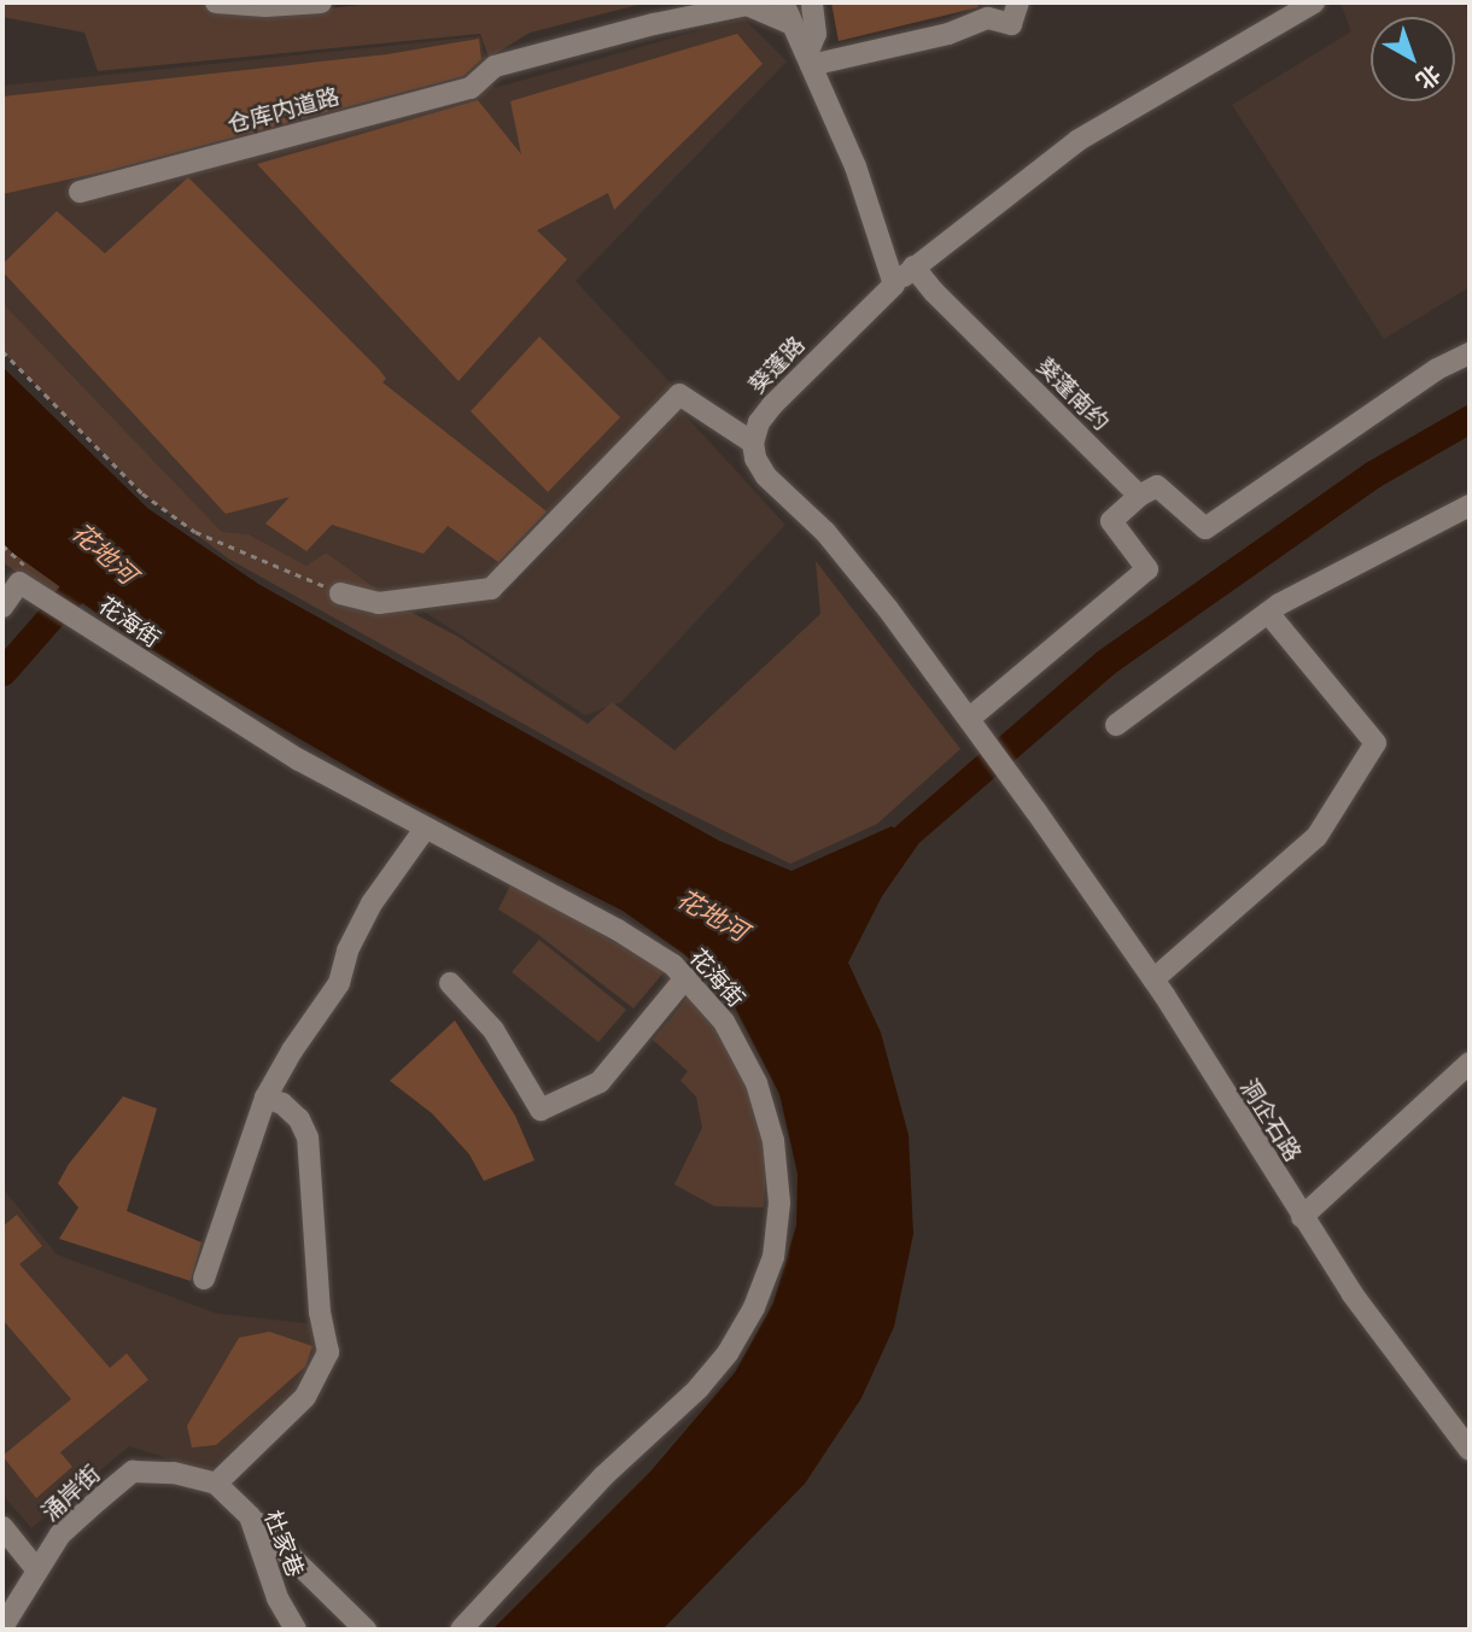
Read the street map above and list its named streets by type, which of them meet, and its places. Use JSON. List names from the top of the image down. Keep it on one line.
{"streets":{"street":["仓库内道路","葵蓬路","葵蓬南约","花海街","洞企石路","涌岸街","杜家巷"]},"crossings":[["葵蓬路","葵蓬南约"],["涌岸街","杜家巷"]],"water":["花地河"],"north":"bottom right"}
